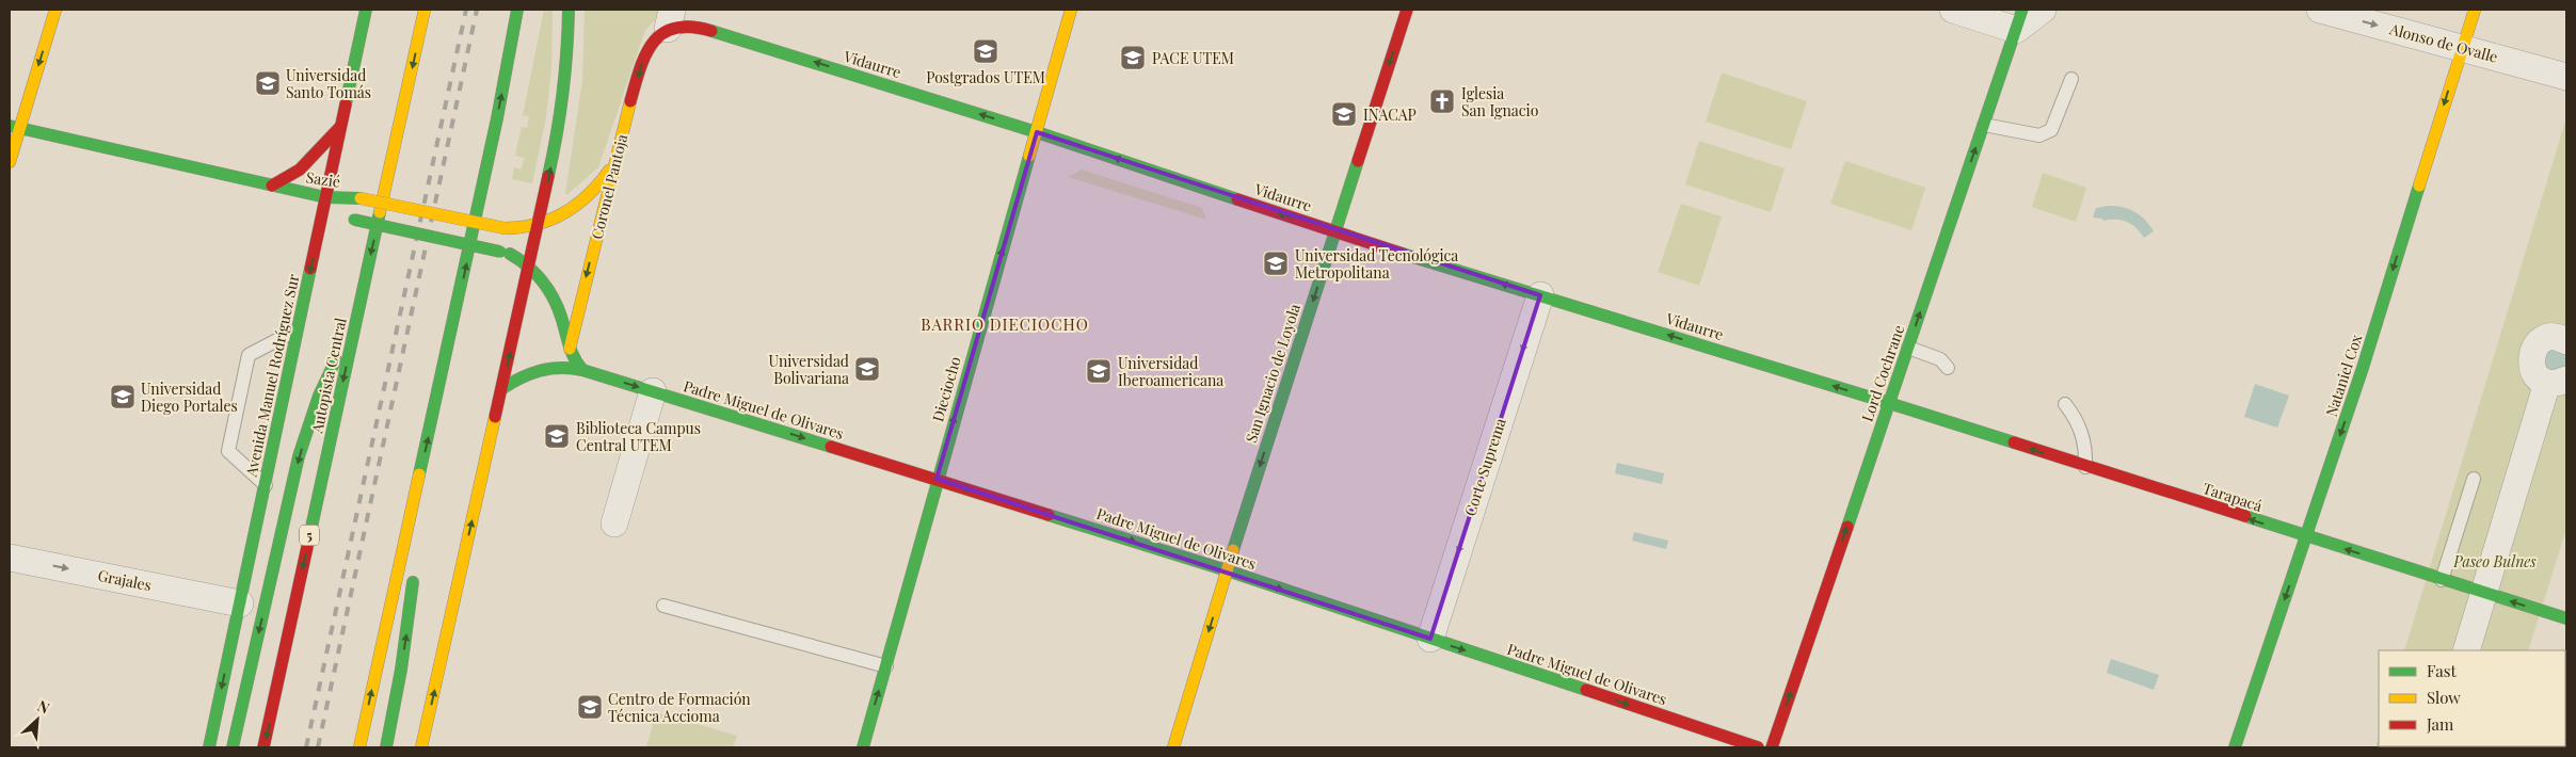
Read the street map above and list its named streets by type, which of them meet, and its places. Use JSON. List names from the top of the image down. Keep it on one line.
{"streets":{"main road":["Vidaurre","Sazié","Coronel Pantoja","San Ignacio de Loyola","Lord Cochrane","Avenida Manuel Rodríguez Sur","Autopista Central","Nataniel Cox","Dieciocho","Padre Miguel de Olivares","Tarapacá","5"],"street":["Alonso de Ovalle","Corte Suprema","Grajales"]},"crossings":[["Alonso de Ovalle","Nataniel Cox"],["Vidaurre","Coronel Pantoja"],["Vidaurre","San Ignacio de Loyola"],["Vidaurre","Lord Cochrane"],["Vidaurre","Dieciocho"],["Vidaurre","Corte Suprema"],["Vidaurre","Tarapacá"],["Sazié","Coronel Pantoja"],["Sazié","Avenida Manuel Rodríguez Sur"],["San Ignacio de Loyola","Padre Miguel de Olivares"],["Lord Cochrane","Tarapacá"],["Avenida Manuel Rodríguez Sur","Grajales"],["Nataniel Cox","Tarapacá"],["Dieciocho","Padre Miguel de Olivares"],["Padre Miguel de Olivares","Corte Suprema"]],"one_way":["Alonso de Ovalle","Vidaurre","San Ignacio de Loyola","Lord Cochrane","Nataniel Cox","Dieciocho","Padre Miguel de Olivares","Corte Suprema","Tarapacá","Grajales"],"districts":["BARRIO DIECIOCHO"],"parks":["Paseo Bulnes"],"places":{"school or university":["Postgrados UTEM","PACE UTEM","Universidad Santo Tomás","INACAP","Universidad Tecnológica Metropolitana","Universidad Bolivariana","Universidad Iberoamericana","Universidad Diego Portales","Biblioteca Campus Central UTEM","Centro de Formación Técnica Accioma"],"church":["Iglesia San Ignacio"]},"legend":["Fast","Slow","Jam"],"north":"top right"}
